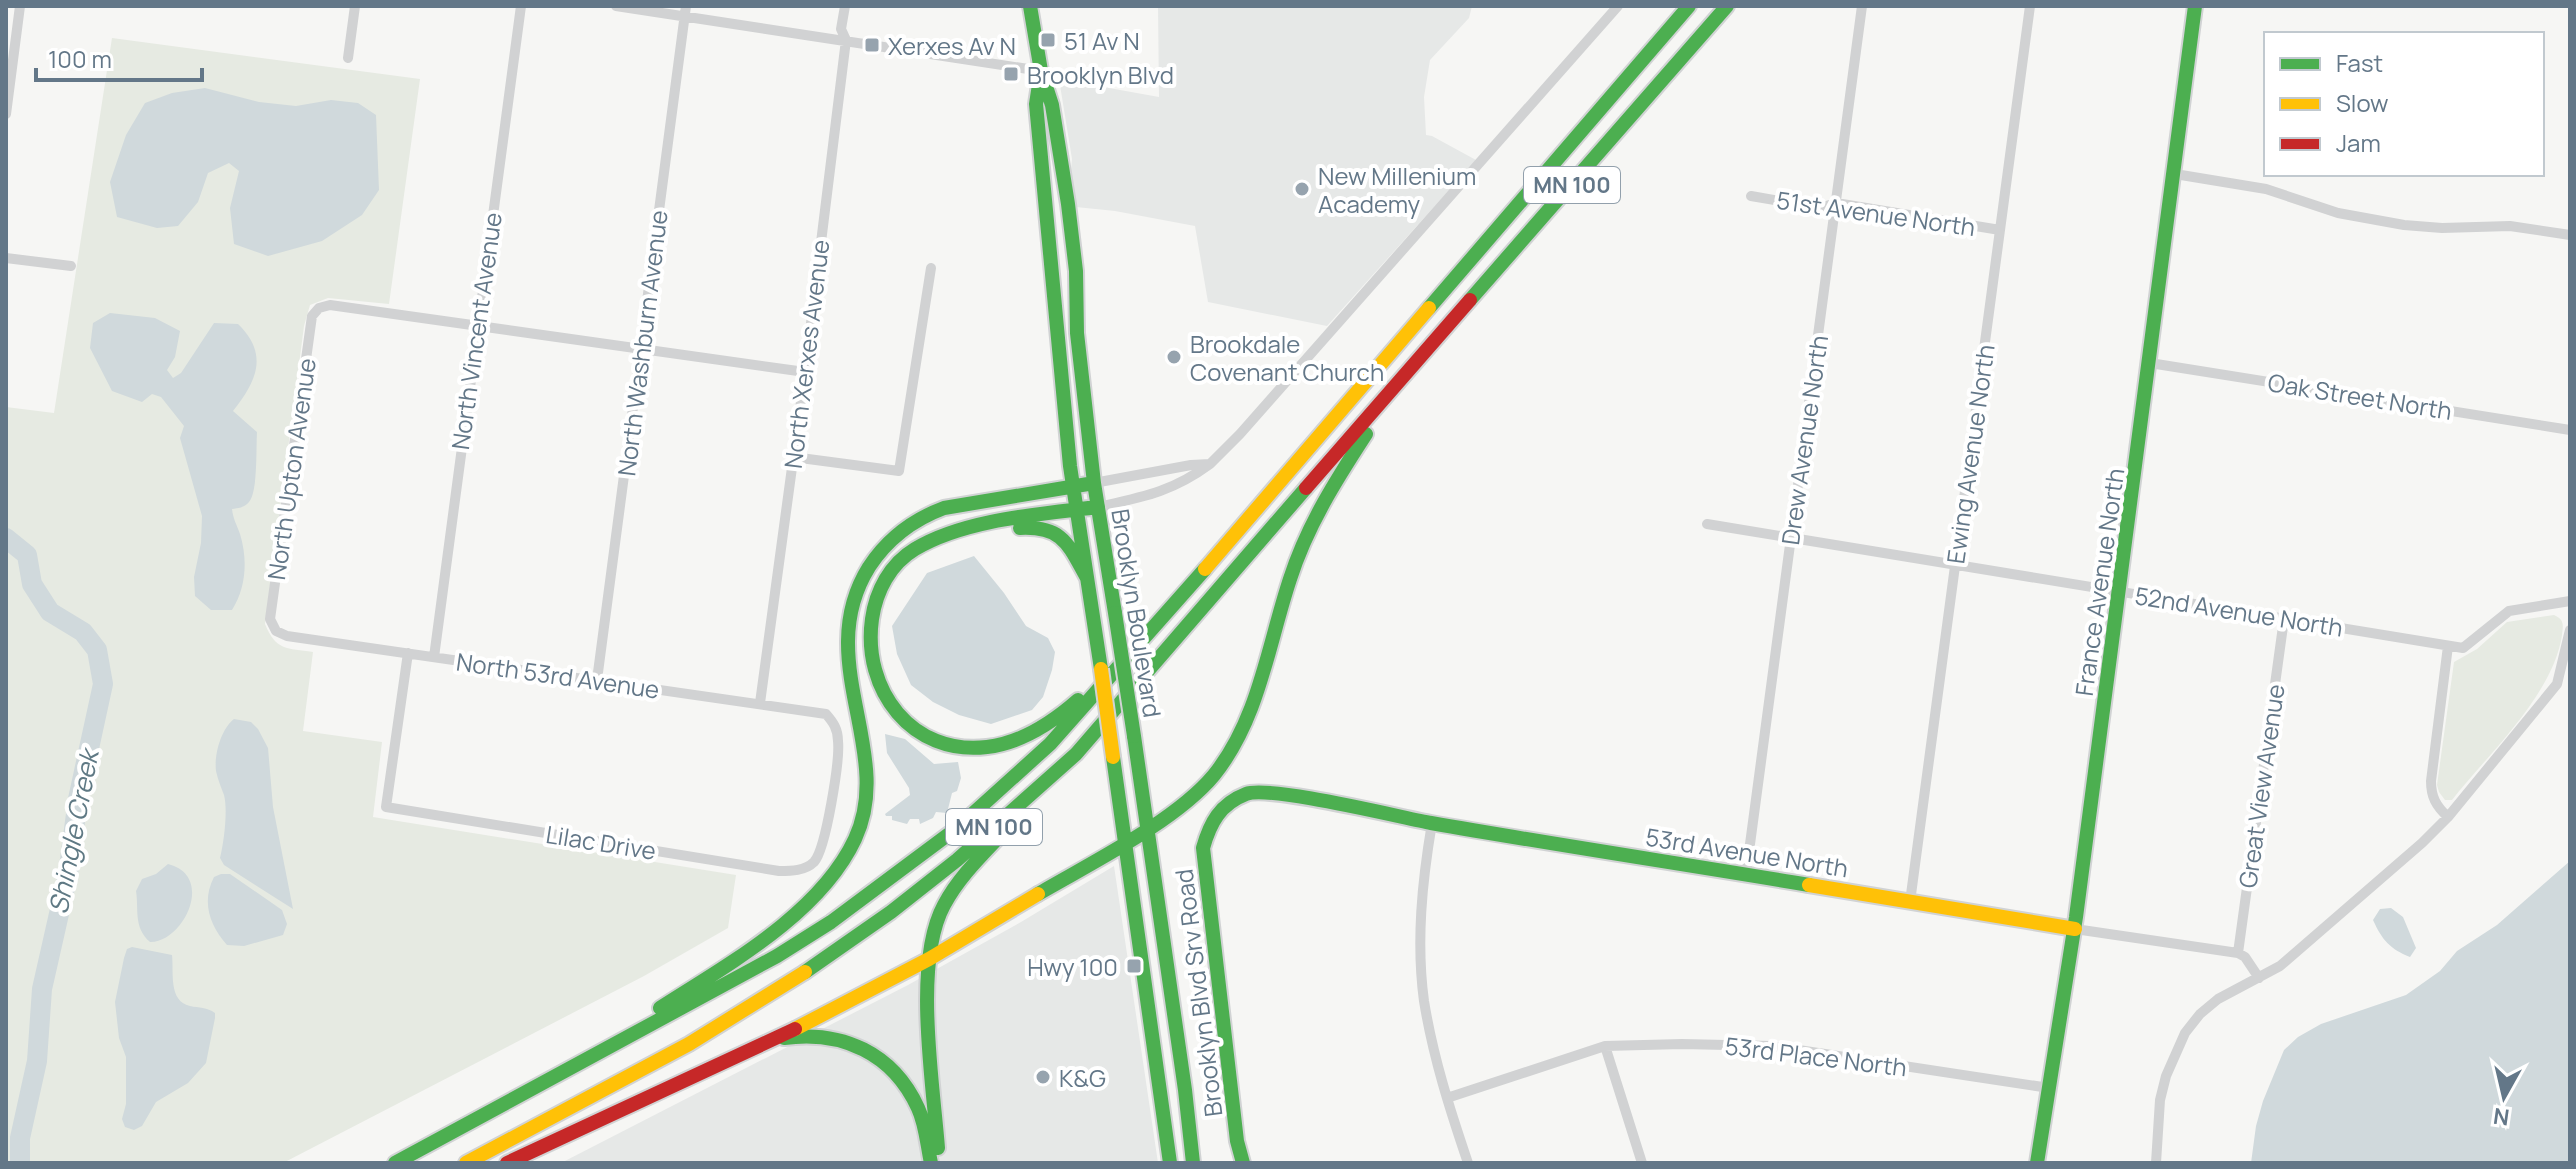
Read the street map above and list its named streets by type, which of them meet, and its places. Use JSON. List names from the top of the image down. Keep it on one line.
{"streets":{"main road":["MN 100","France Avenue North","Brooklyn Boulevard","53rd Avenue North","Brooklyn Blvd Srv Road"],"street":["51st Avenue North","North Vincent Avenue","North Washburn Avenue","North Xerxes Avenue","Oak Street North","Drew Avenue North","Ewing Avenue North","North Upton Avenue","52nd Avenue North","North 53rd Avenue","Great View Avenue","Lilac Drive","53rd Place North"]},"crossings":[["51st Avenue North","Drew Avenue North"],["51st Avenue North","Ewing Avenue North"],["North Vincent Avenue","North Upton Avenue"],["North Vincent Avenue","North 53rd Avenue"],["North Washburn Avenue","North 53rd Avenue"],["North Xerxes Avenue","North 53rd Avenue"],["Oak Street North","France Avenue North"],["Drew Avenue North","52nd Avenue North"],["Drew Avenue North","53rd Avenue North"],["Ewing Avenue North","52nd Avenue North"],["Ewing Avenue North","53rd Avenue North"],["North Upton Avenue","North 53rd Avenue"],["France Avenue North","52nd Avenue North"],["France Avenue North","53rd Avenue North"],["France Avenue North","53rd Place North"],["52nd Avenue North","Great View Avenue"],["North 53rd Avenue","Lilac Drive"],["Great View Avenue","53rd Avenue North"],["53rd Avenue North","Brooklyn Blvd Srv Road"]],"water":["Shingle Creek"],"places":{"transit":["51 Av N","Xerxes Av N","Brooklyn Blvd","Hwy 100"],"other":["New Millenium Academy","Brookdale Covenant Church","K&G"]},"legend":["Fast","Slow","Jam"],"scale_bar":"100 m","north":"bottom"}
